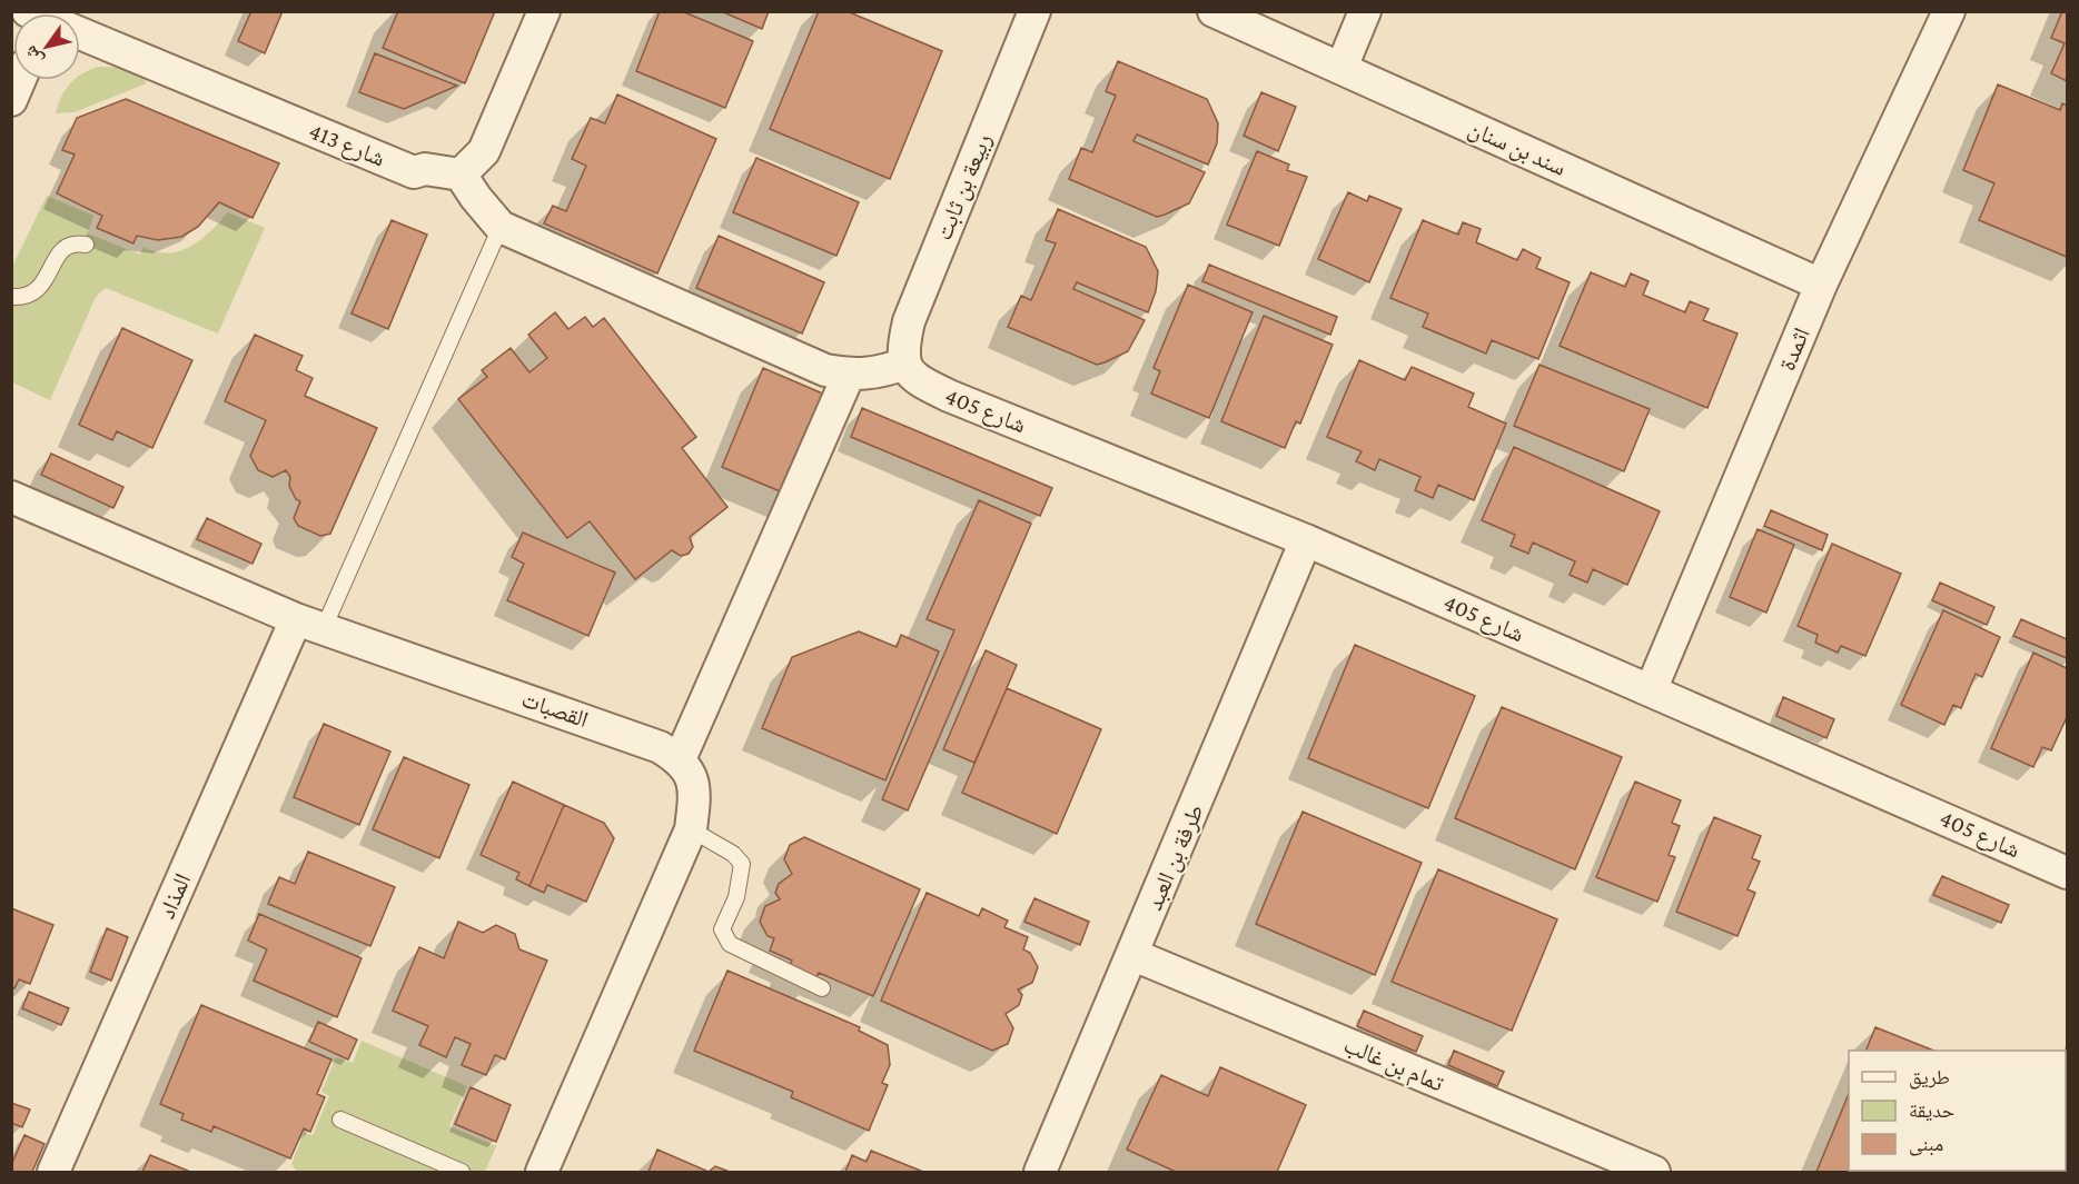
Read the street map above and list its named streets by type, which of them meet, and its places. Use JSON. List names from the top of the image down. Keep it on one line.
{"streets":{"street":["شارع 413","سند بن سنان","ربيعة بن ثابت","اثمدة","شارع 405","القصبات","طرفة بن العبد","المذاد","تمام بن غالب"]},"crossings":[["سند بن سنان","اثمدة"],["ربيعة بن ثابت","شارع 405"],["اثمدة","شارع 405"],["شارع 405","طرفة بن العبد"],["القصبات","المذاد"],["طرفة بن العبد","تمام بن غالب"]],"legend":["طريق","حديقة","مبنى"],"north":"bottom left"}
